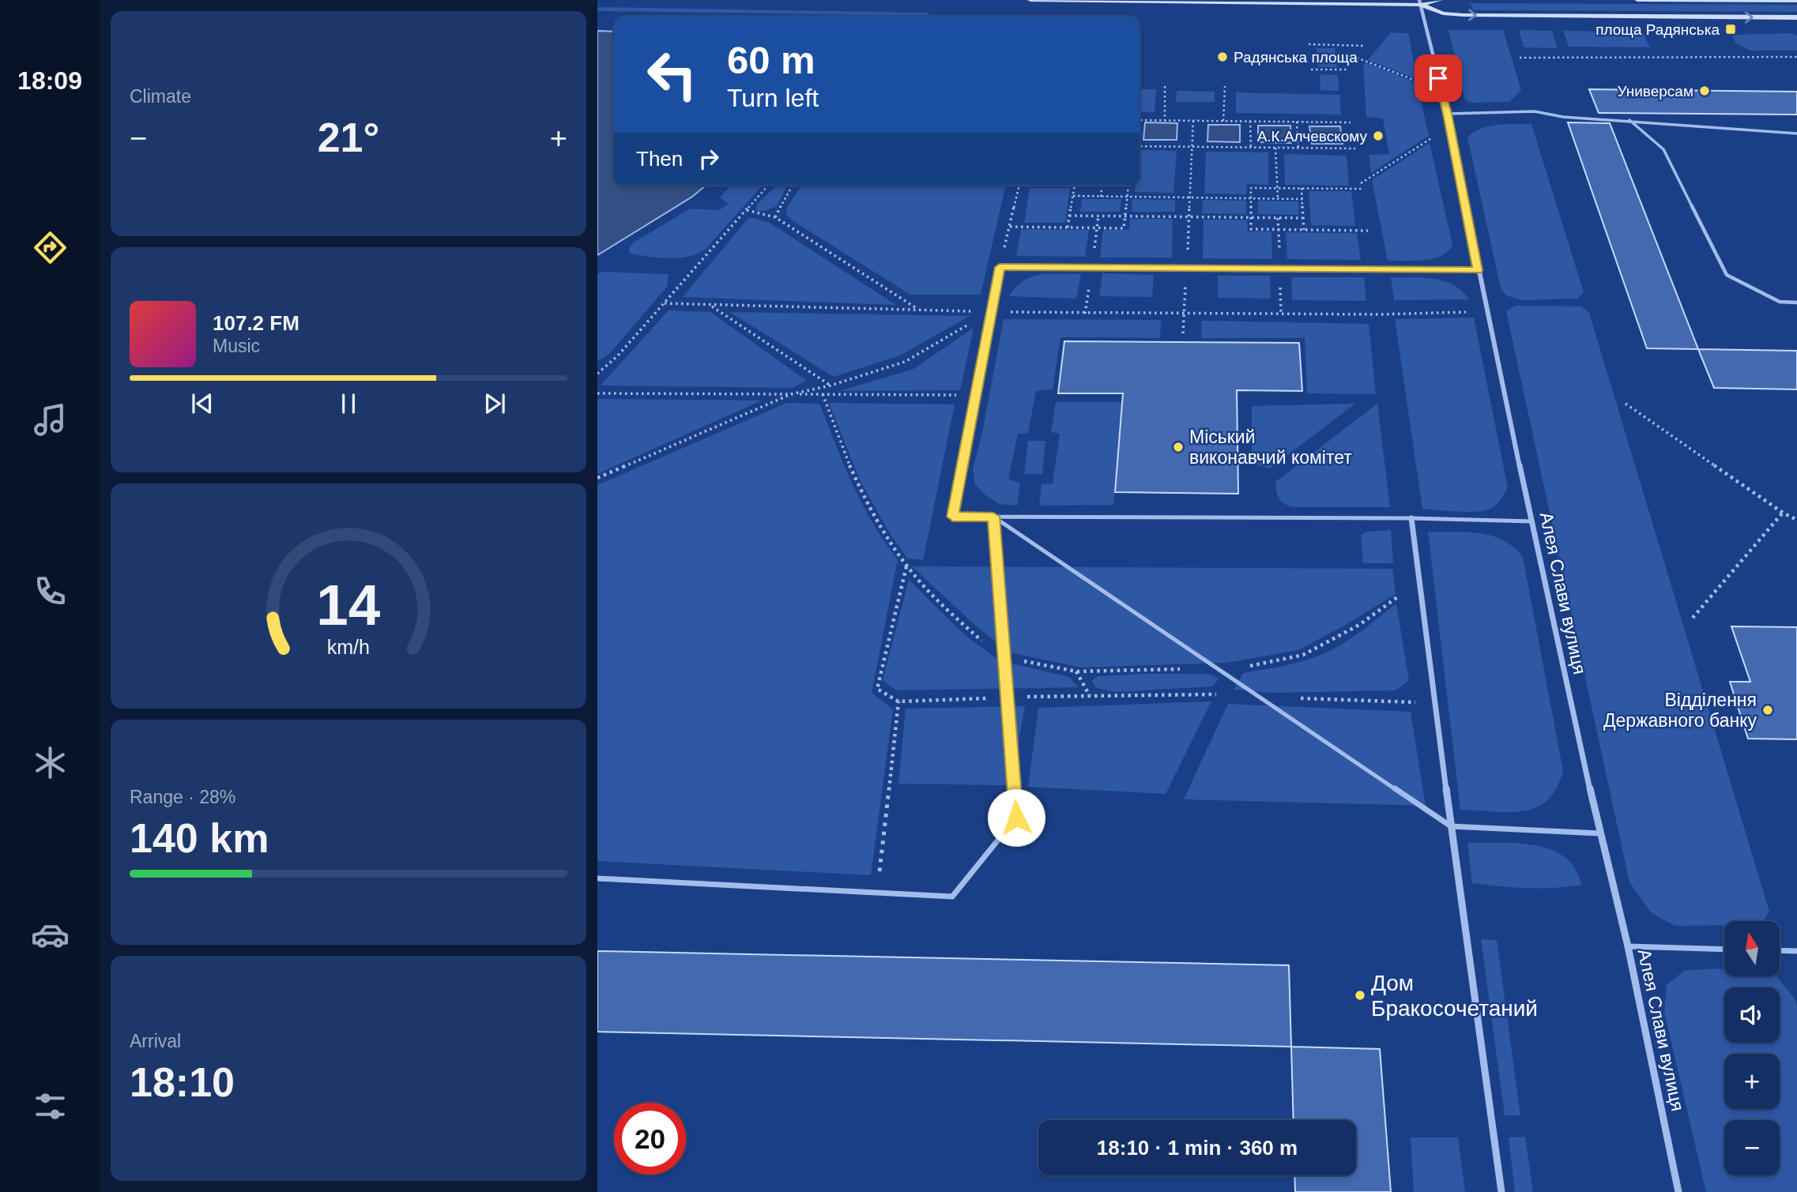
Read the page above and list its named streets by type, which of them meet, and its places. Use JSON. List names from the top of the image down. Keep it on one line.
{"streets":{"street":["Алея Слави вулиця"]},"places":{"transit":["площа Радянська"],"other":["Радянська площа","Универсам","А.К.Алчевскому","Міський виконавчий комітет","Відділення Державного банку","Дом Бракосочетаний"]},"north":"top","page":{"tabs":"18:09","tile":["Climate",["Range · 28%","140 km"],["Arrival","18:10"]],"turn":["60 m","Turn left"],"heat":["−","21°","+"],"then":"Then","song":["107.2 FM","Music"],"map_buttons":["+","−"],"limit":"20","trip":"18:10 · 1 min · 360 m","gauge":["14","km/h"]}}
